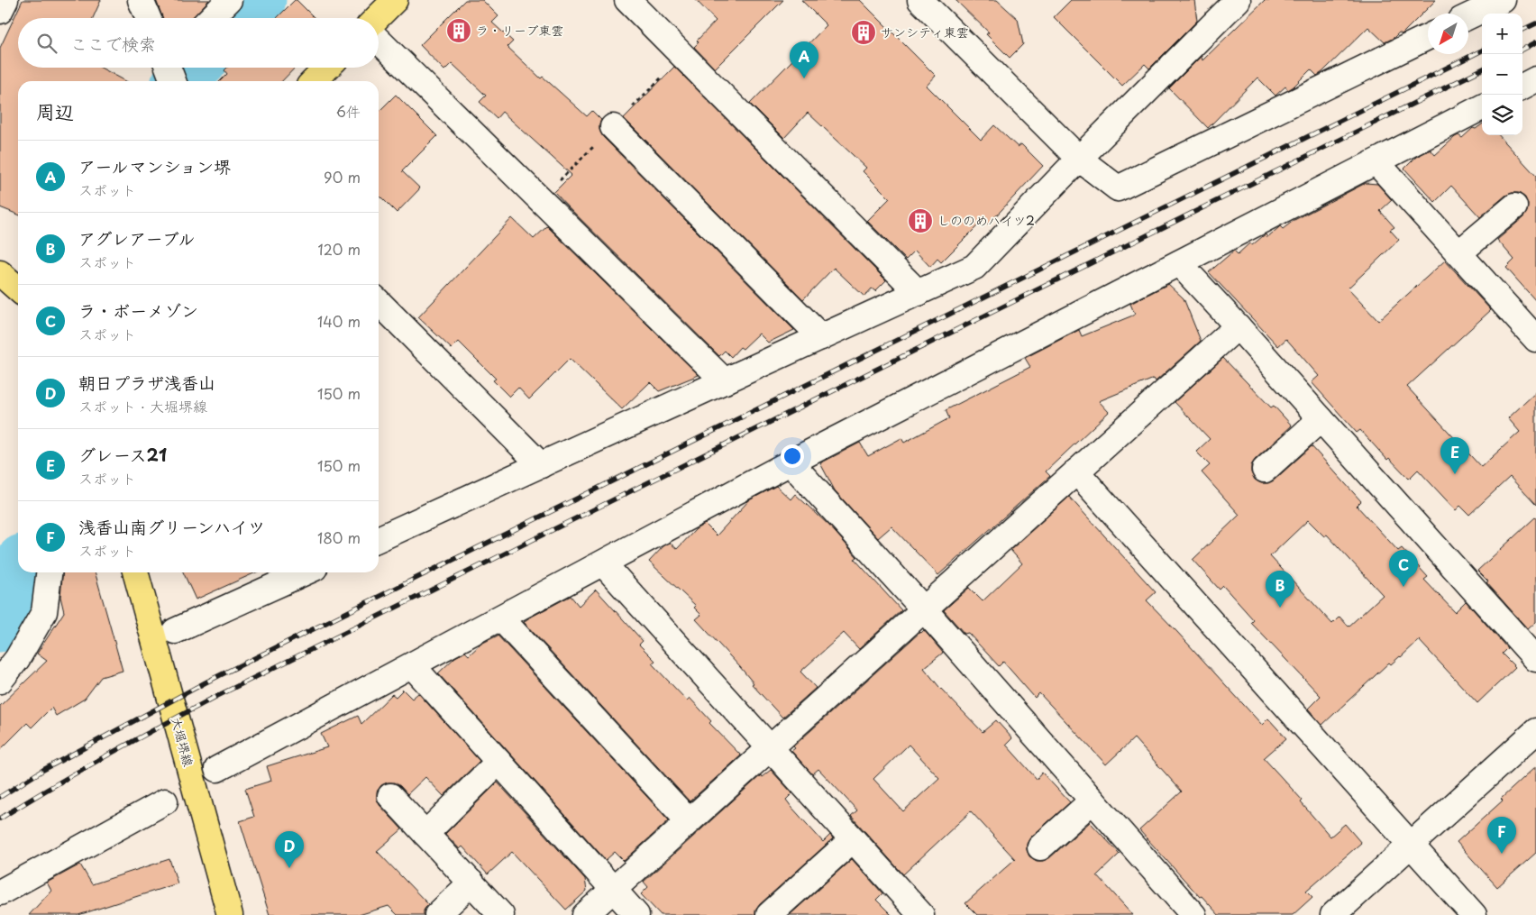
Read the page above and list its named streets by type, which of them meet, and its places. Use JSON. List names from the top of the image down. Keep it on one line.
{"streets":{"main road":["大堀堺線"]},"places":{"building":["ラ・リーブ東雲","サンシティ東雲","しののめハイツ2"]},"north":"bottom left","page":{"map_buttons":["+","−"],"search":"ここで検索","pins":["A","E","C","B","F","D"],"heading":["周辺","6件"],"list":[{"mark":"A","name":"アールマンション堺","note":"スポット","value":"90 m"},{"mark":"B","name":"アグレアーブル","note":"スポット","value":"120 m"},{"mark":"C","name":"ラ・ボーメゾン","note":"スポット","value":"140 m"},{"mark":"D","name":"朝日プラザ浅香山","note":"スポット · 大堀堺線","value":"150 m"},{"mark":"E","name":"グレース21","note":"スポット","value":"150 m"},{"mark":"F","name":"浅香山南グリーンハイツ","note":"スポット","value":"180 m"}]}}
